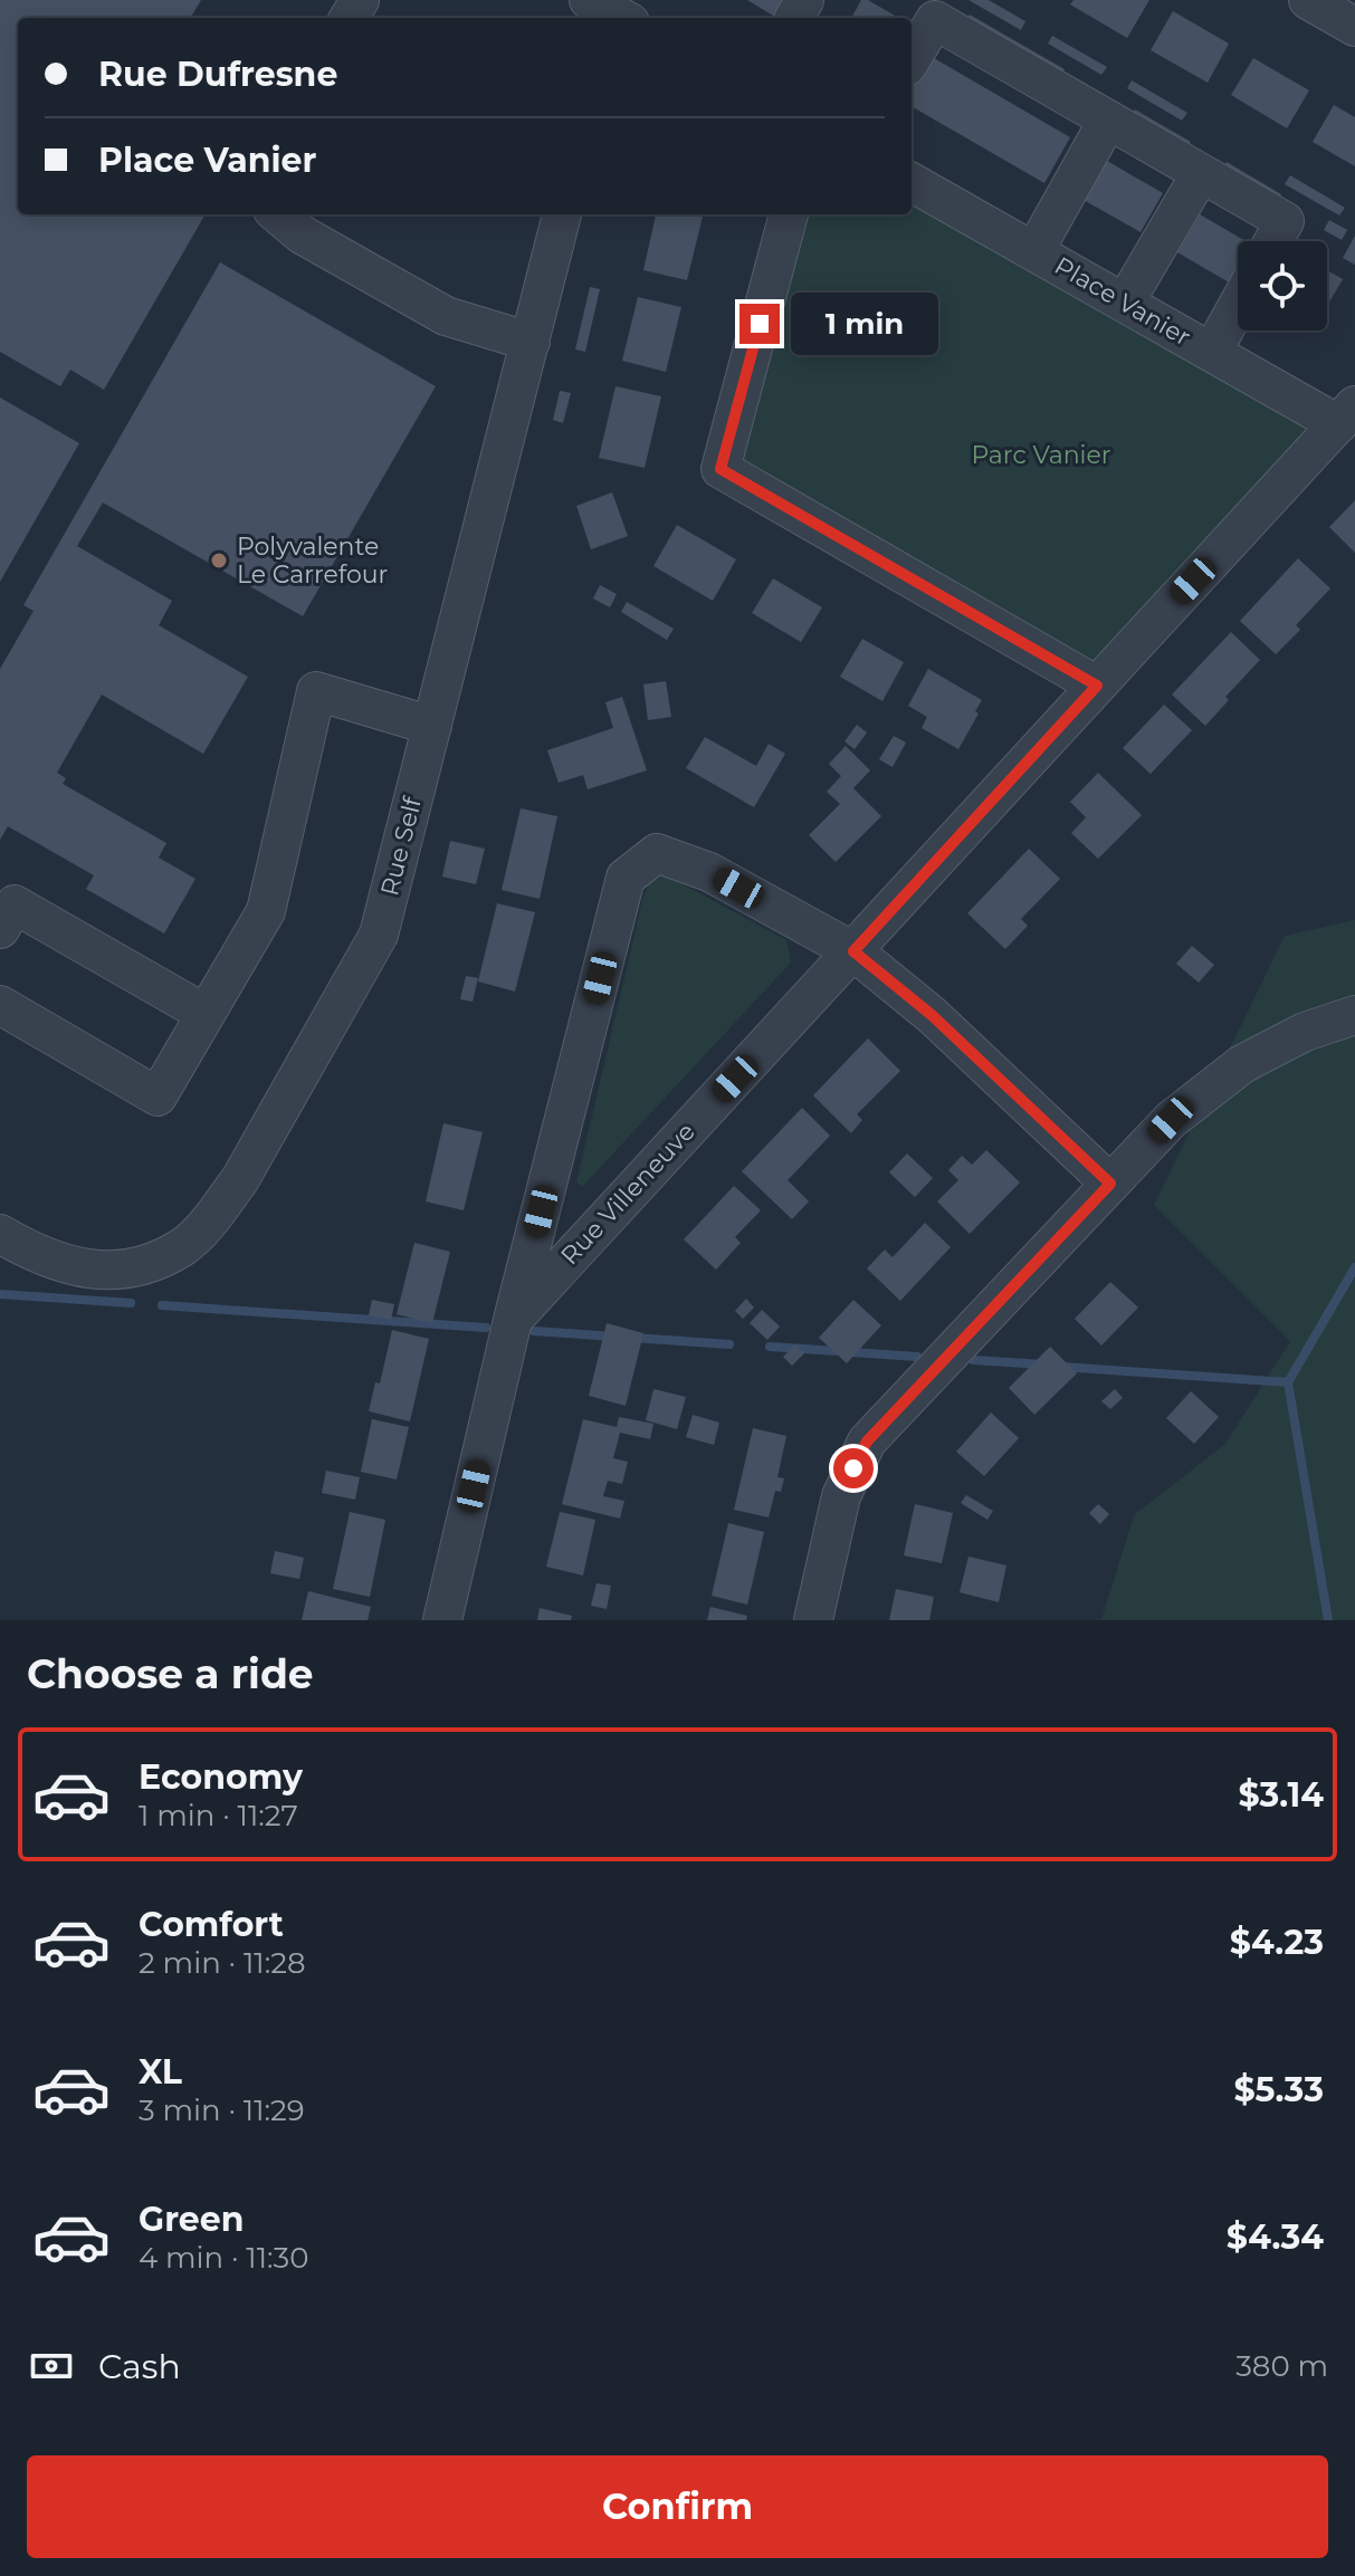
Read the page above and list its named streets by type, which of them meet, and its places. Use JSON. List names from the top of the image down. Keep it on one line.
{"streets":{"street":["Place Vanier","Rue Self","Rue Villeneuve"]},"crossings":[["Place Vanier","Rue Villeneuve"]],"parks":["Parc Vanier"],"places":["Polyvalente Le Carrefour"],"page":{"banner":["Rue Dufresne","Place Vanier"],"bubble":"1 min","heading":"Choose a ride","list":[{"name":"Economy","note":"1 min · 11:27","value":"$3.14"},{"name":"Comfort","note":"2 min · 11:28","value":"$4.23"},{"name":"XL","note":"3 min · 11:29","value":"$5.33"},{"name":"Green","note":"4 min · 11:30","value":"$4.34"}],"pay":["Cash","380 m"],"buttons":"Confirm"}}
